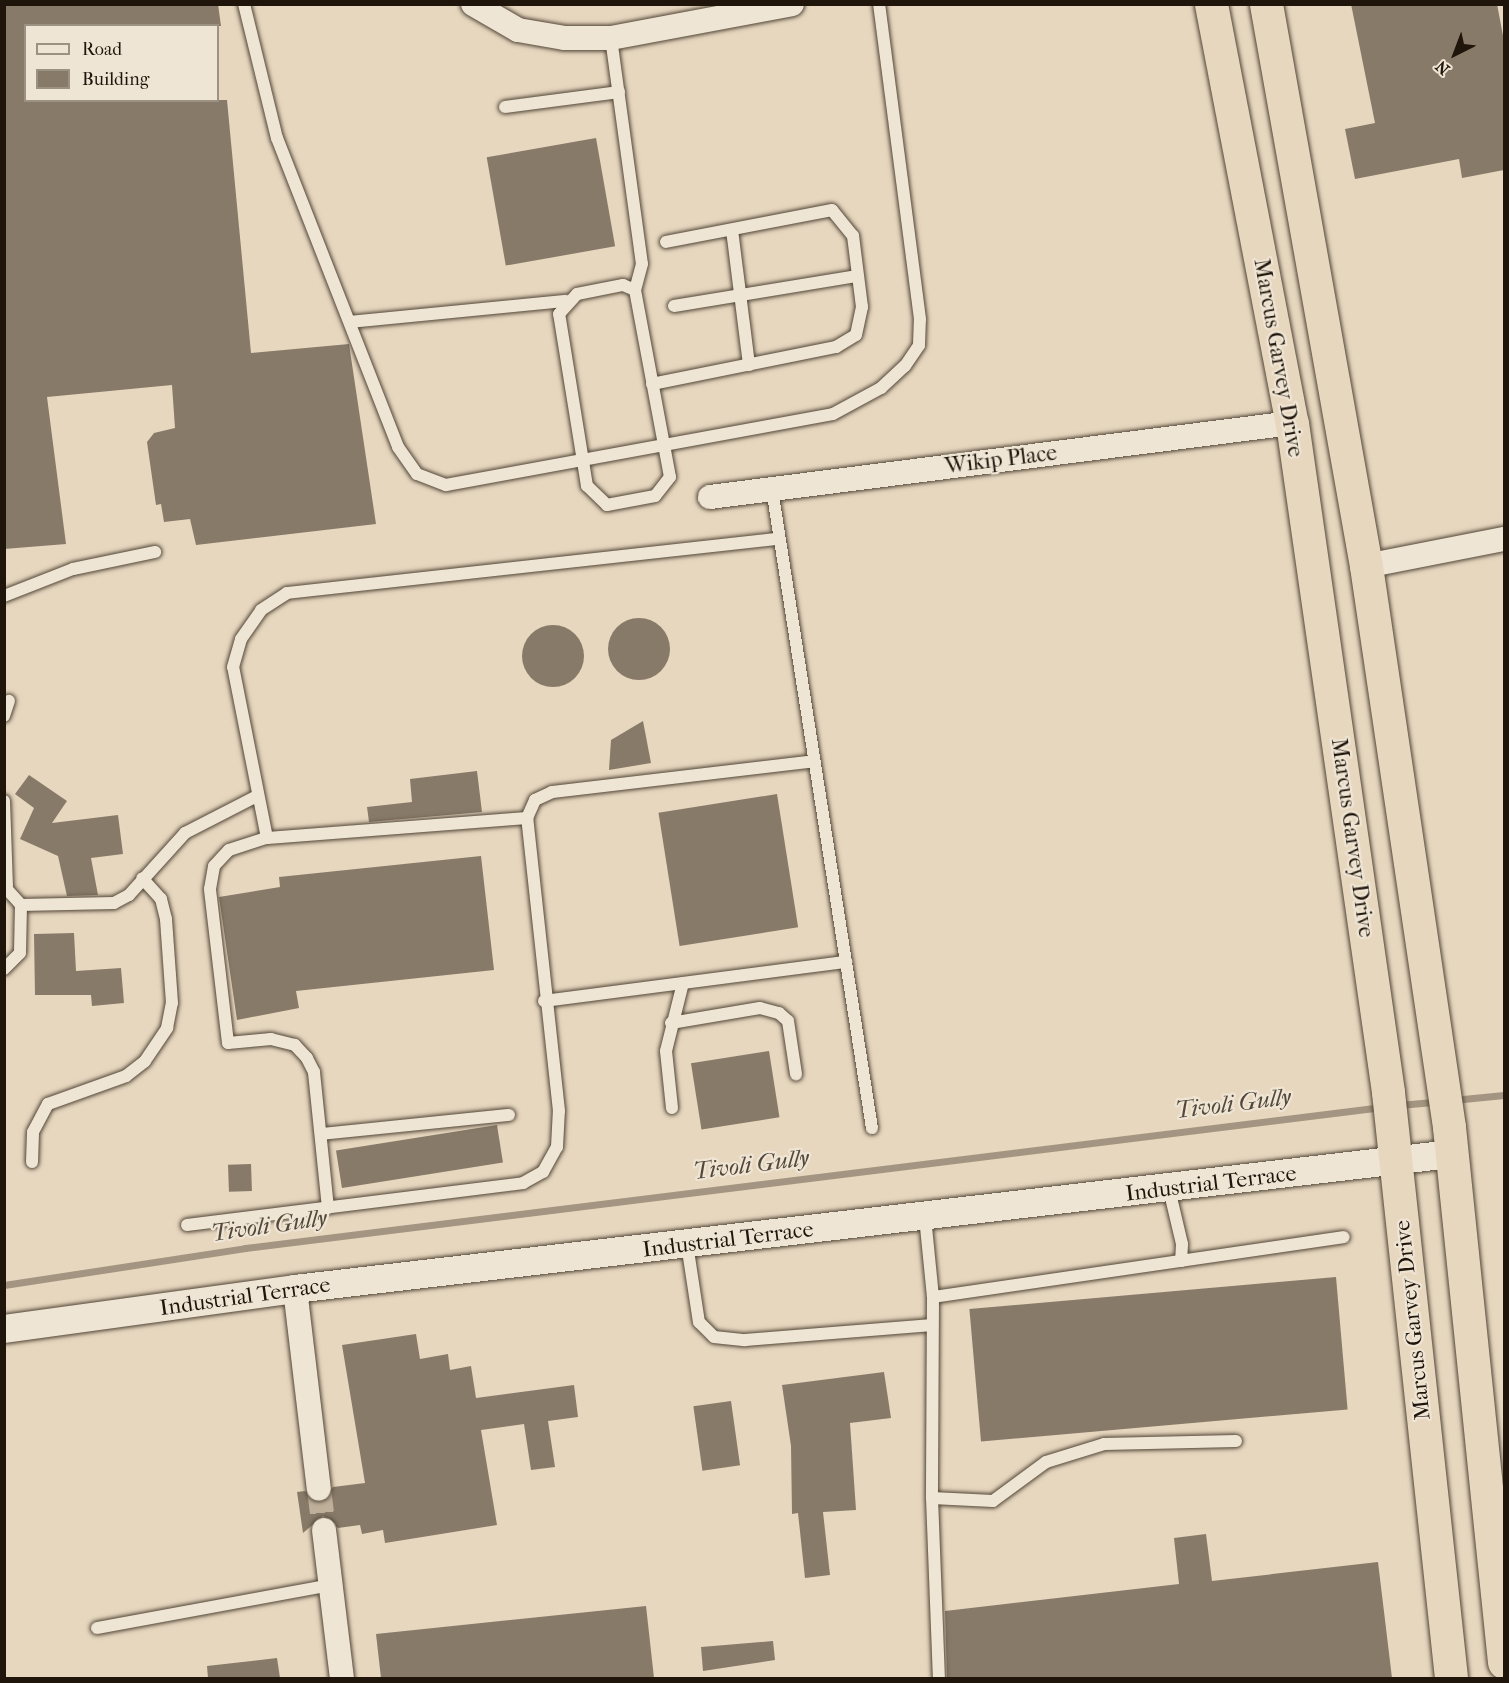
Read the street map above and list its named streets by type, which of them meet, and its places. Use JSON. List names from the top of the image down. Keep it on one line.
{"streets":{"highway":["Marcus Garvey Drive"],"street":["Wikip Place","Industrial Terrace"]},"crossings":[["Marcus Garvey Drive","Wikip Place"],["Marcus Garvey Drive","Industrial Terrace"]],"water":["Tivoli Gully"],"legend":["Road","Building"],"north":"bottom left"}
